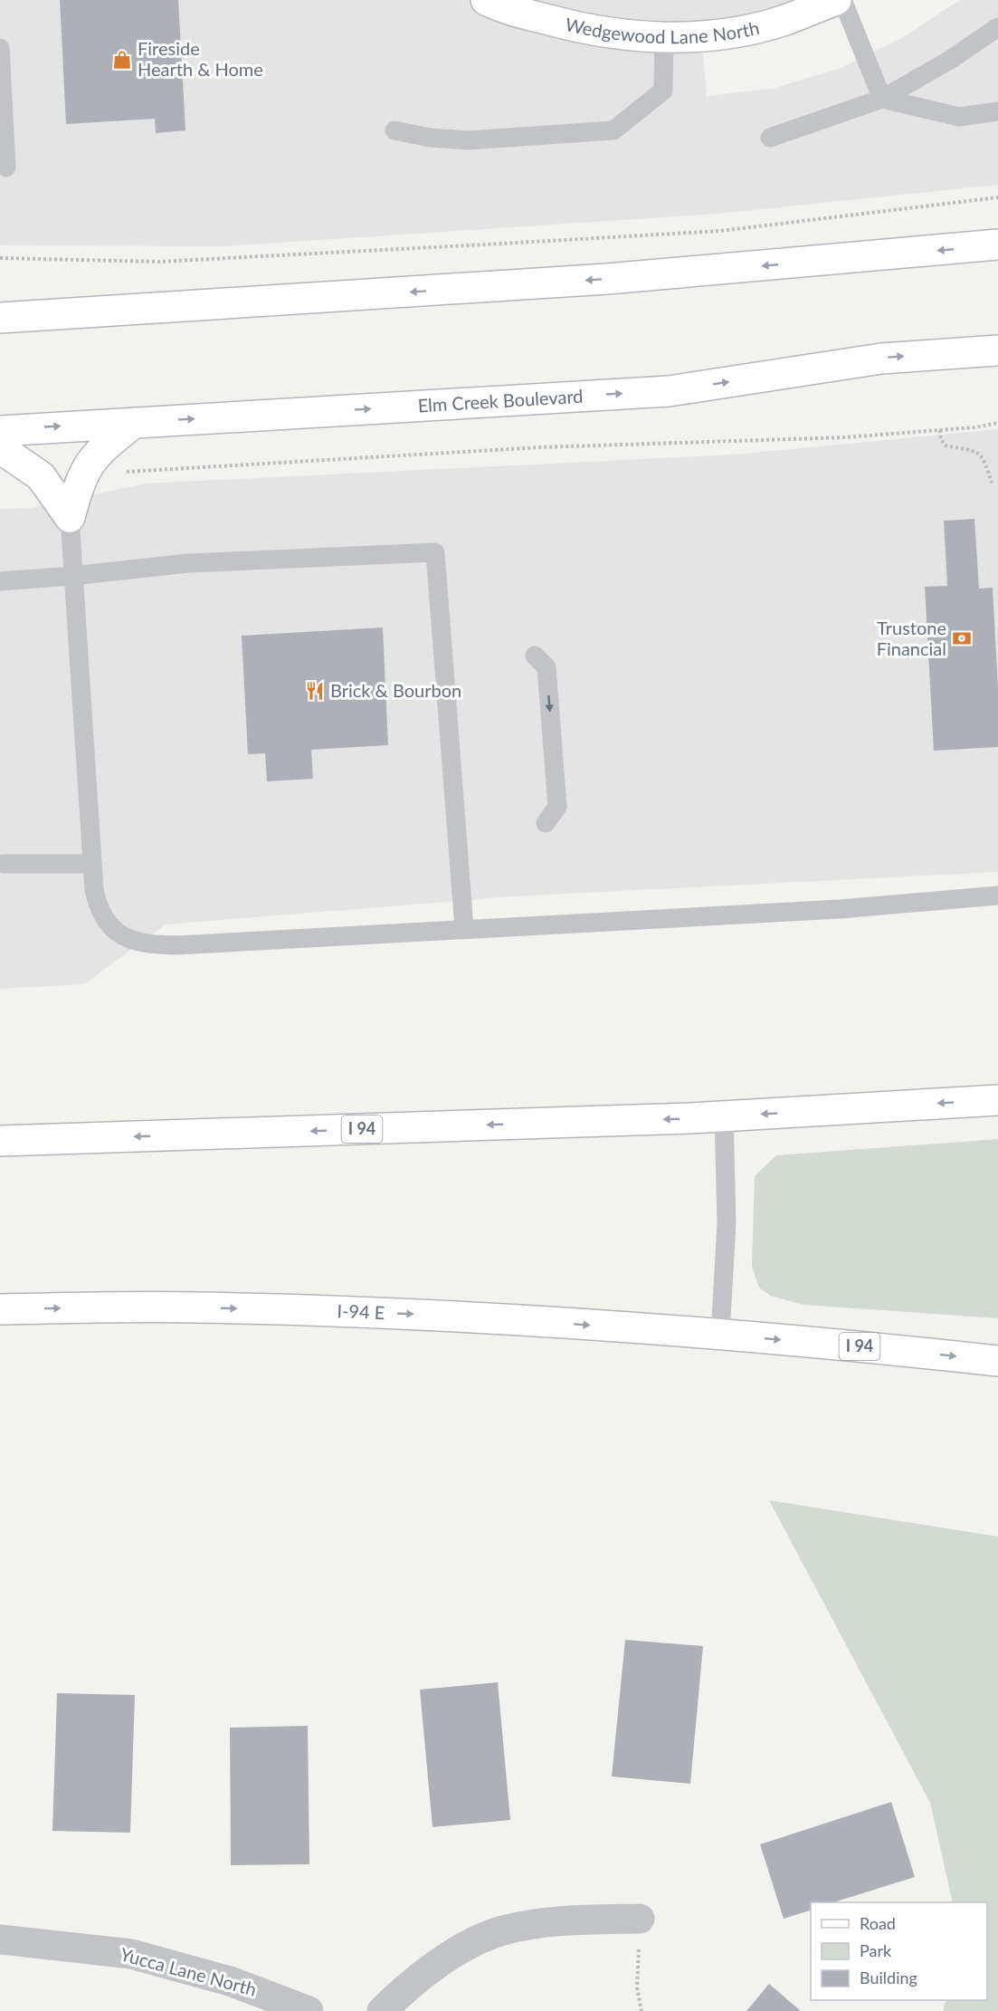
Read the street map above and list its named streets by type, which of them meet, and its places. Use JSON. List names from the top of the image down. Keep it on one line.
{"streets":{"main road":["Wedgewood Lane North","Elm Creek Boulevard","I 94","I-94 E"],"street":["Yucca Lane North"]},"crossings":[["I 94","I-94 E"]],"places":{"shop":["Fireside Hearth & Home"],"bank":["Trustone Financial"],"restaurant":["Brick & Bourbon"]},"legend":["Road","Park","Building"]}
